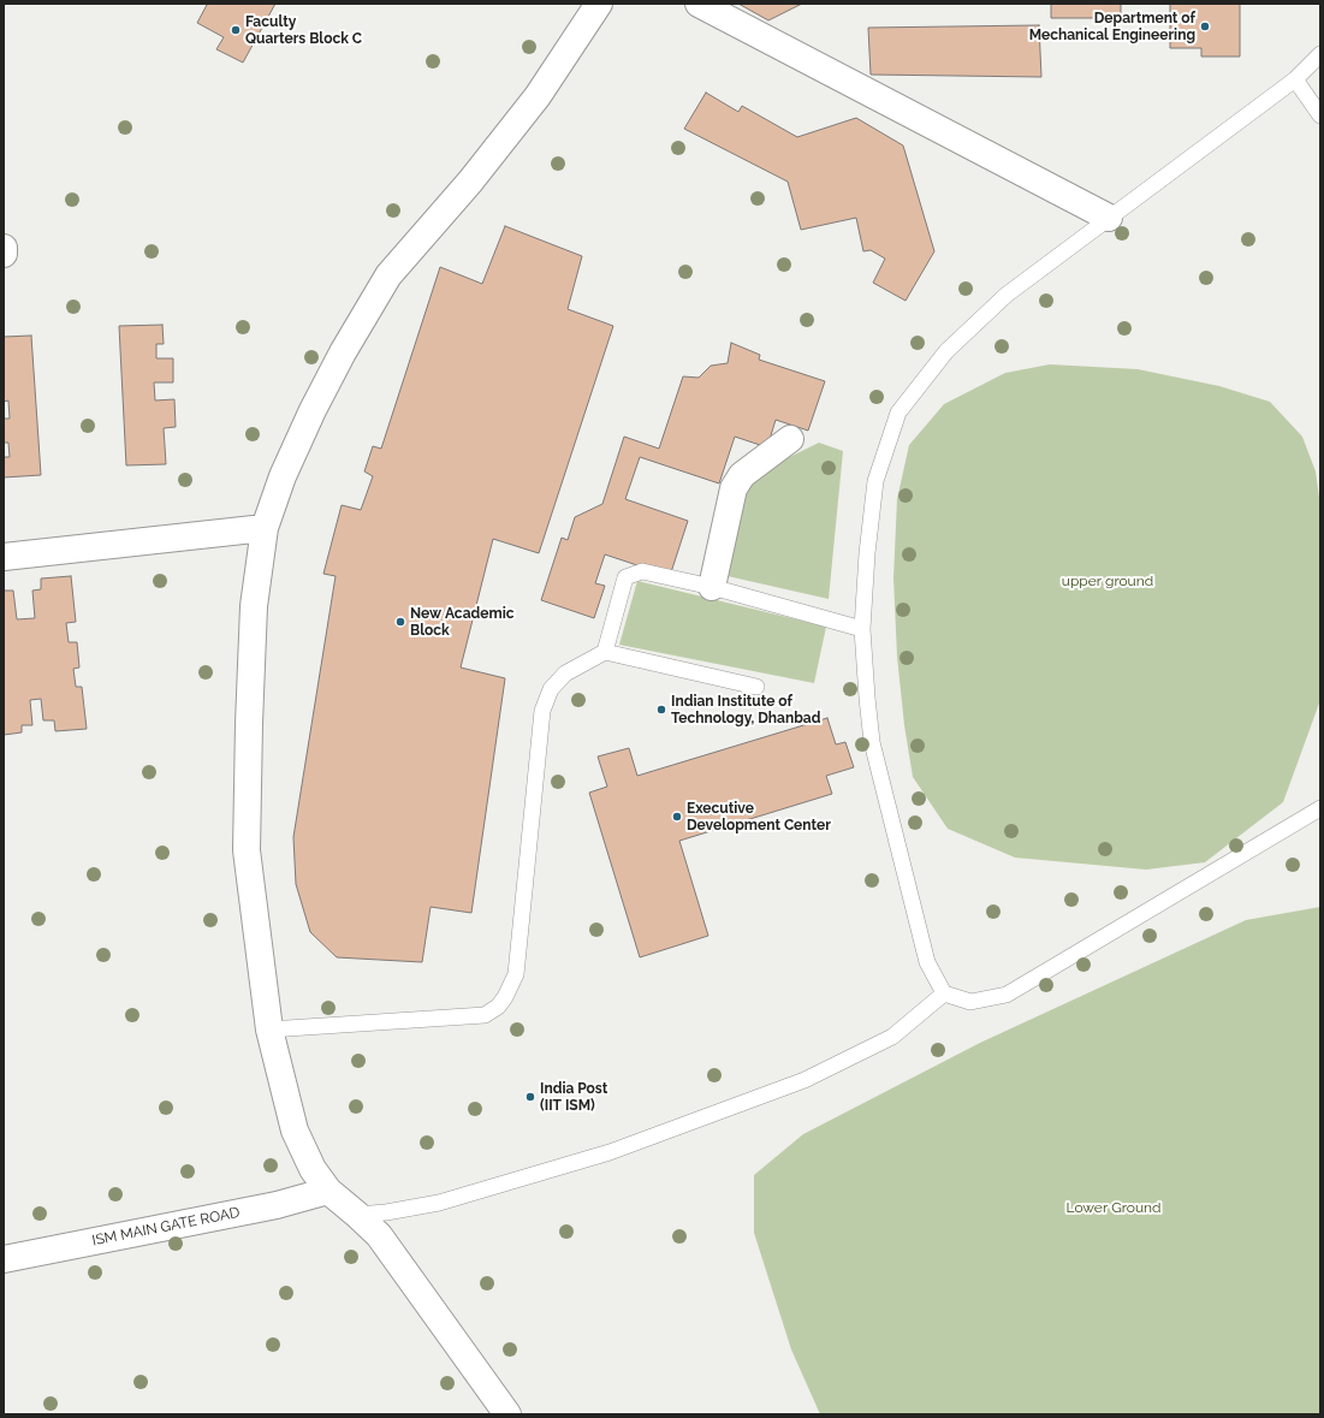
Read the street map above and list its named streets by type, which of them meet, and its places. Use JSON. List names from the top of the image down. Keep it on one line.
{"streets":{"street":["ISM MAIN GATE ROAD"]},"parks":["upper ground","Lower Ground"],"places":["Department of Mechanical Engineering","Faculty Quarters Block C","New Academic Block","Indian Institute of Technology, Dhanbad","Executive Development Center","India Post (IIT ISM)"]}
